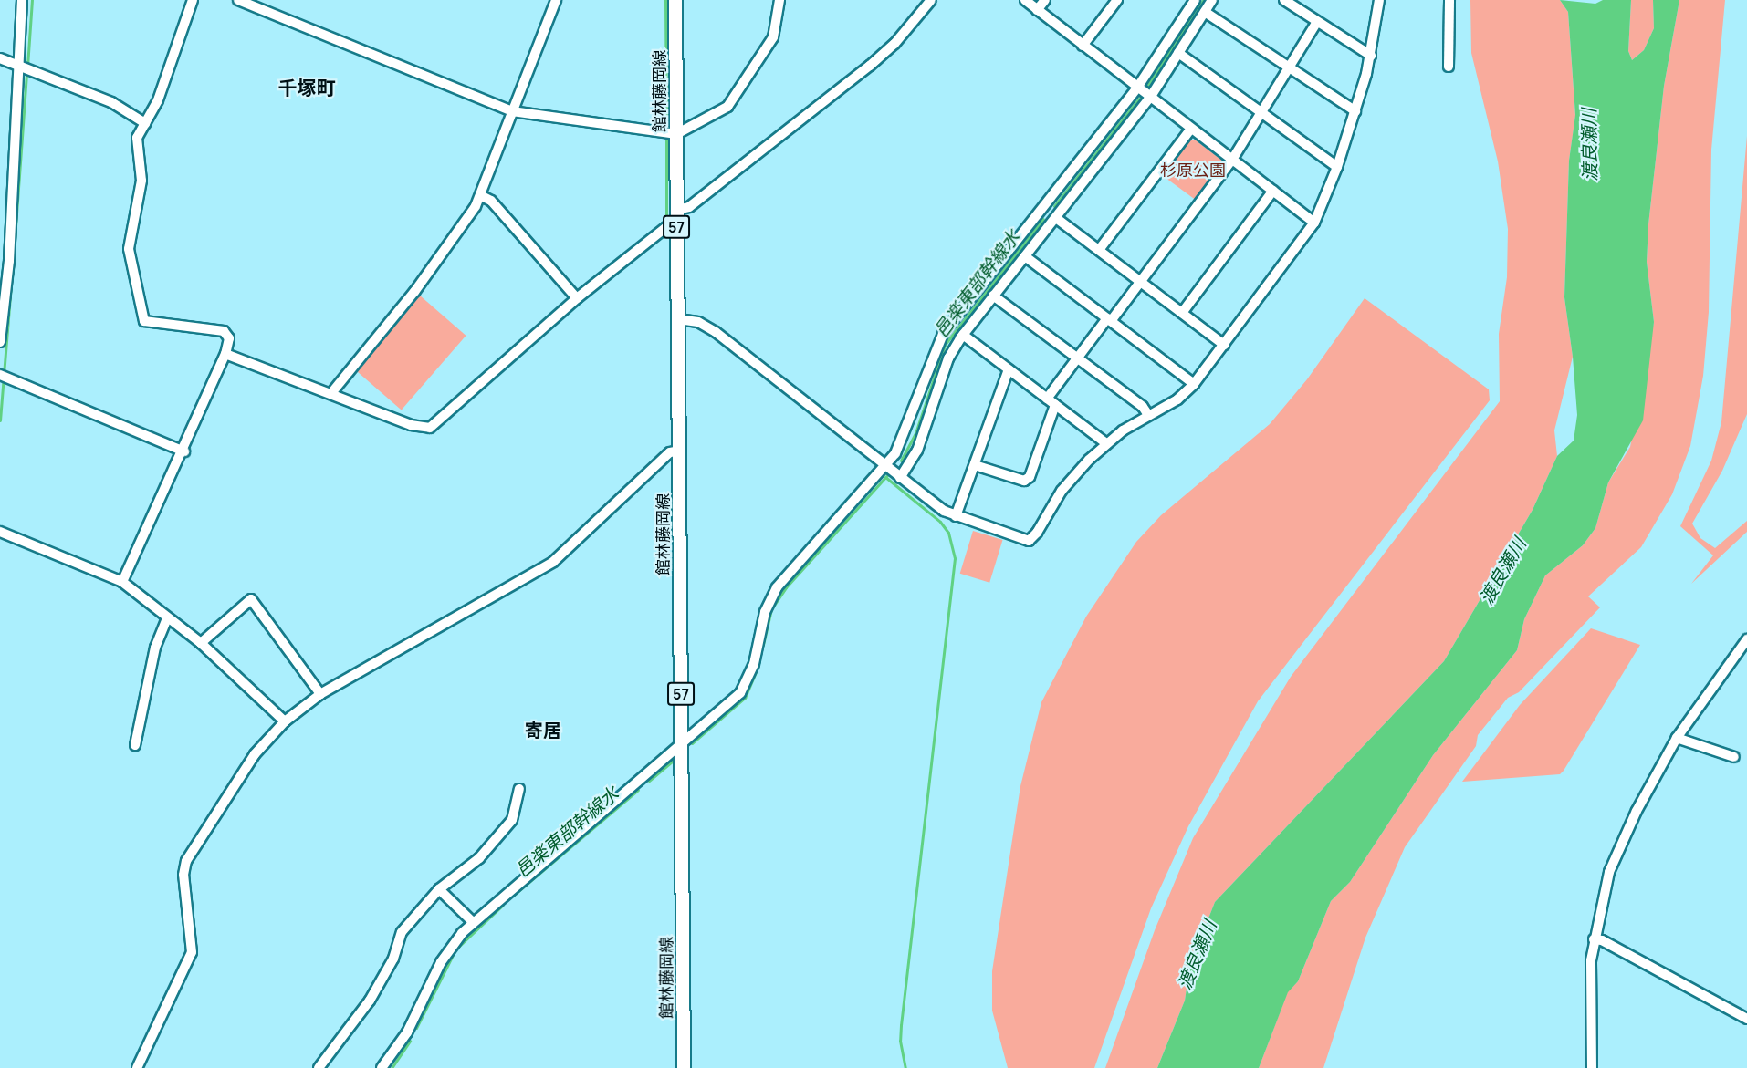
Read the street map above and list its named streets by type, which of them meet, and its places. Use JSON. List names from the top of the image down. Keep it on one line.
{"streets":{"main road":["館林藤岡線","57"]},"districts":["千塚町","寄居"],"water":["渡良瀬川","邑楽東部幹線水"],"parks":["杉原公園"]}
